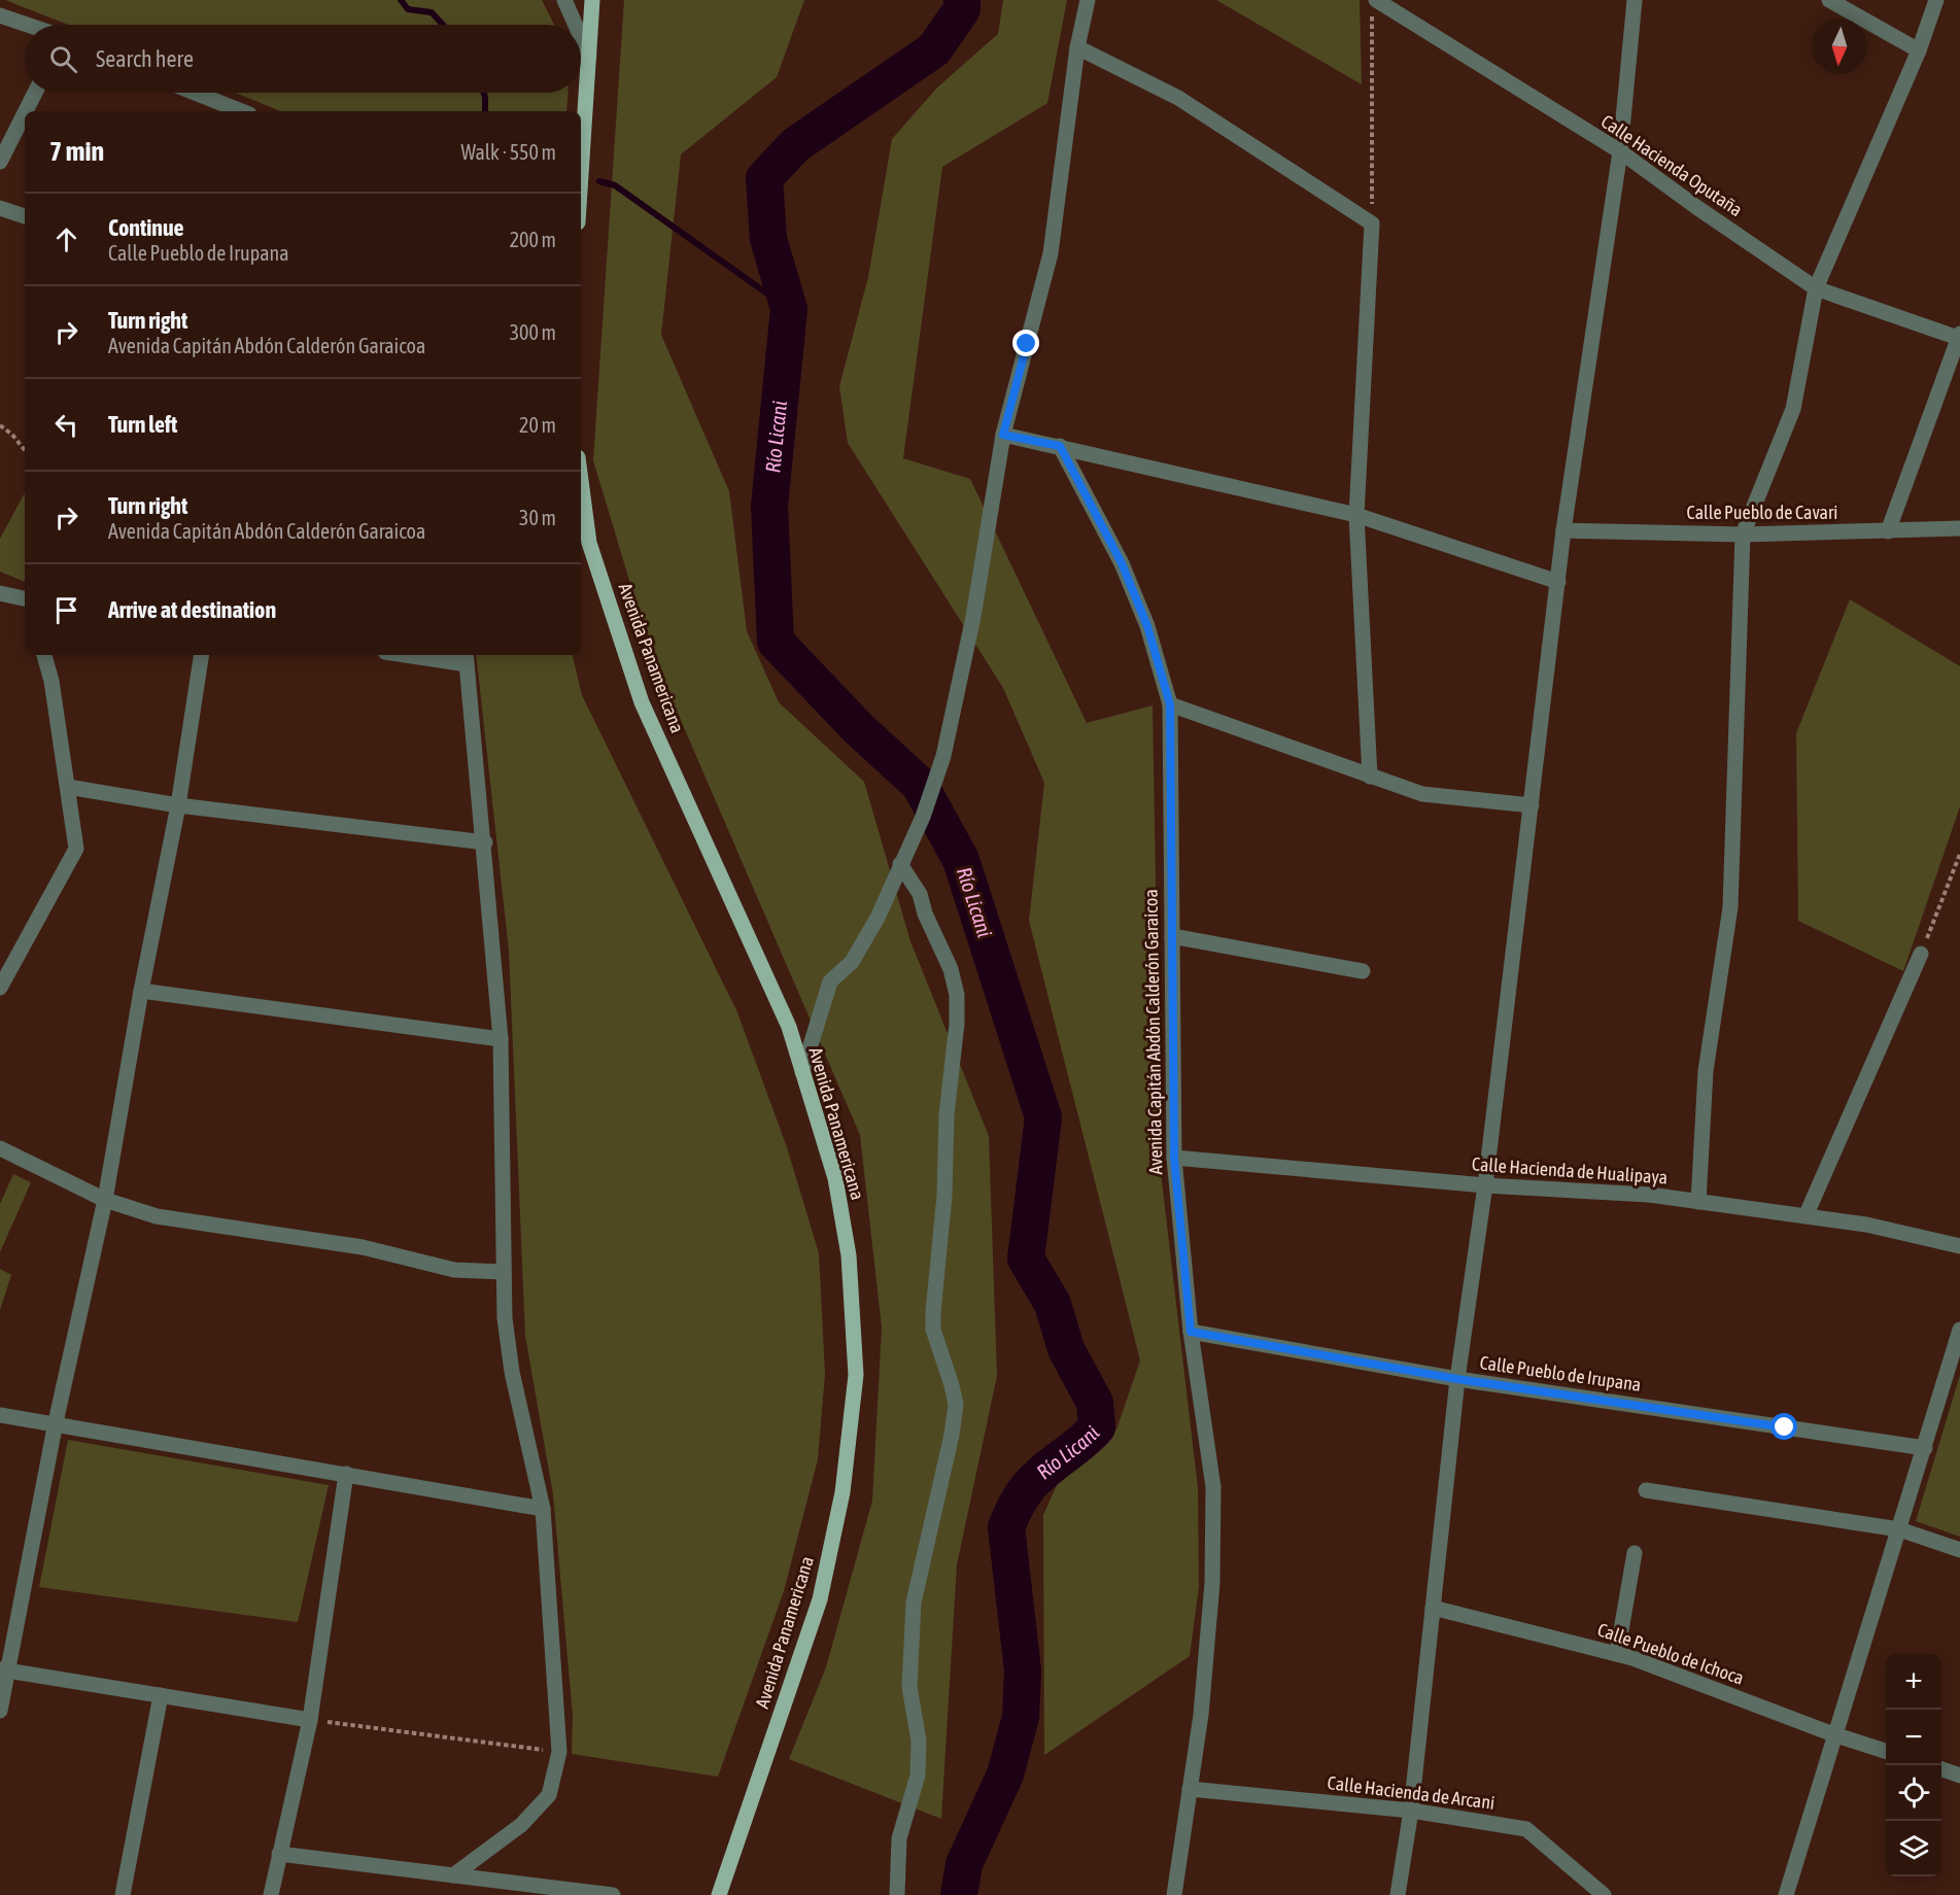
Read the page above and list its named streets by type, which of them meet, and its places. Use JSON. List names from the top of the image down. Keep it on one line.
{"streets":{"main road":["Avenida Panamericana"],"street":["Calle Hacienda Oputaña","Calle Pueblo de Cavari","Avenida Capitán Abdón Calderón Garaicoa","Calle Hacienda de Hualipaya","Calle Pueblo de Irupana","Calle Pueblo de Ichoca","Calle Hacienda de Arcani"]},"crossings":[["Avenida Capitán Abdón Calderón Garaicoa","Calle Hacienda de Hualipaya"],["Avenida Capitán Abdón Calderón Garaicoa","Calle Pueblo de Irupana"],["Avenida Capitán Abdón Calderón Garaicoa","Calle Hacienda de Arcani"]],"water":["Río Licani"],"north":"bottom","page":{"search":"Search here","heading":["7 min","Walk · 550 m"],"list":[["Continue","Calle Pueblo de Irupana","200 m"],["Turn right","Avenida Capitán Abdón Calderón Garaicoa","300 m"],["Turn left","20 m"],["Turn right","Avenida Capitán Abdón Calderón Garaicoa","30 m"],"Arrive at destination"],"map_buttons":["+","−"]}}
